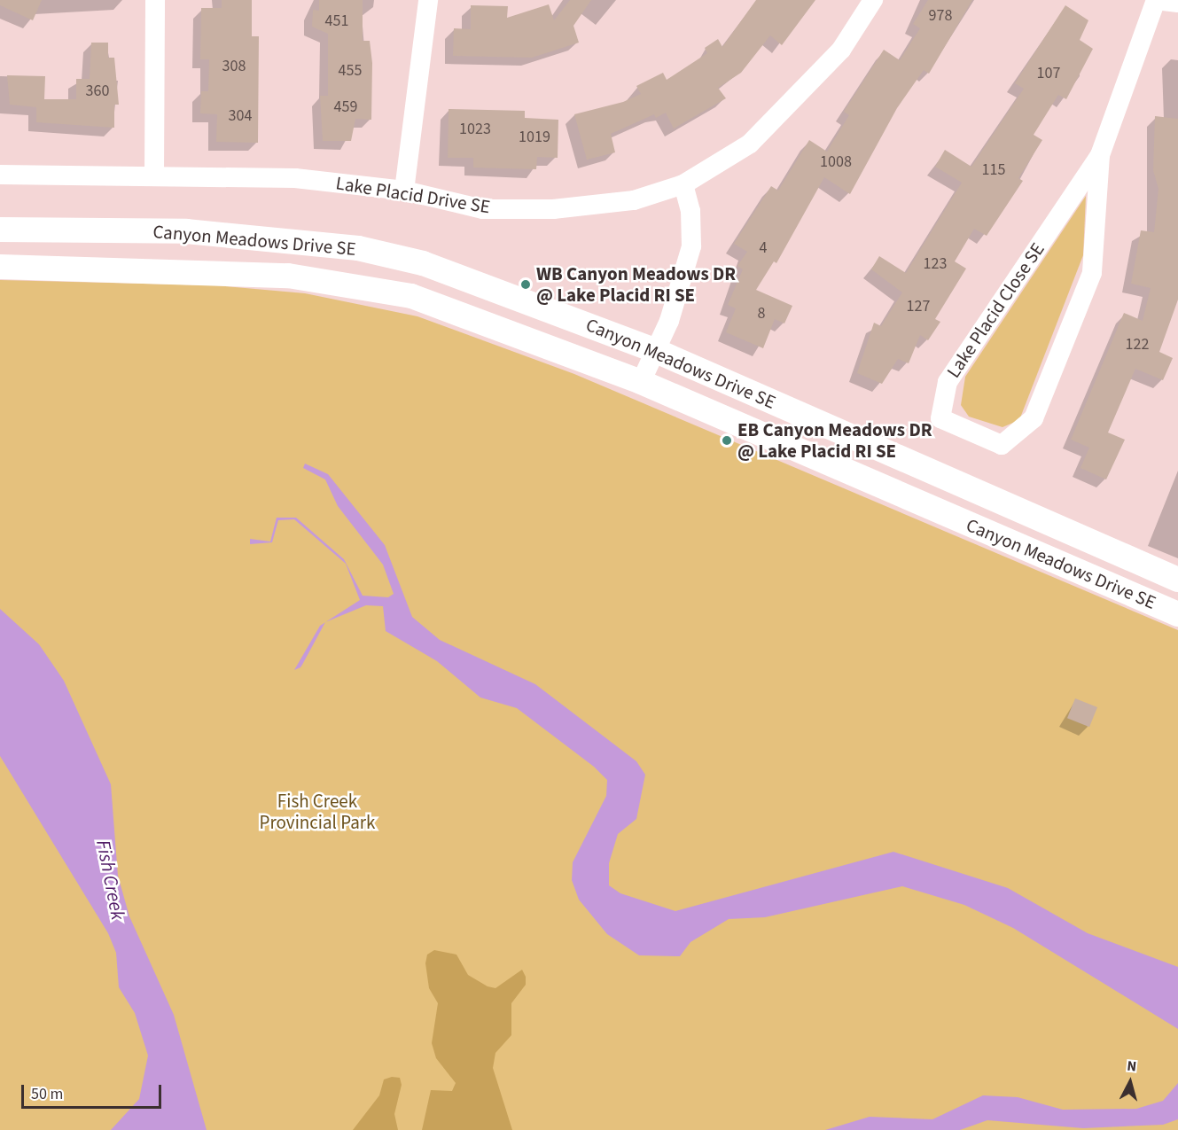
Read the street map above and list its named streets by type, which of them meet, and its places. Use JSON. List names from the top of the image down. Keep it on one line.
{"streets":{"main road":["Canyon Meadows Drive SE"],"street":["Lake Placid Drive SE","Lake Placid Close SE"]},"water":["Fish Creek"],"parks":["Fish Creek Provincial Park"],"places":["WB Canyon Meadows DR @ Lake Placid RI SE","EB Canyon Meadows DR @ Lake Placid RI SE"],"house_numbers":["978","451","308","455","107","360","459","304","1023","1019","1008","115","4","123","127","8","122"],"scale_bar":"50 m","north":"top"}
